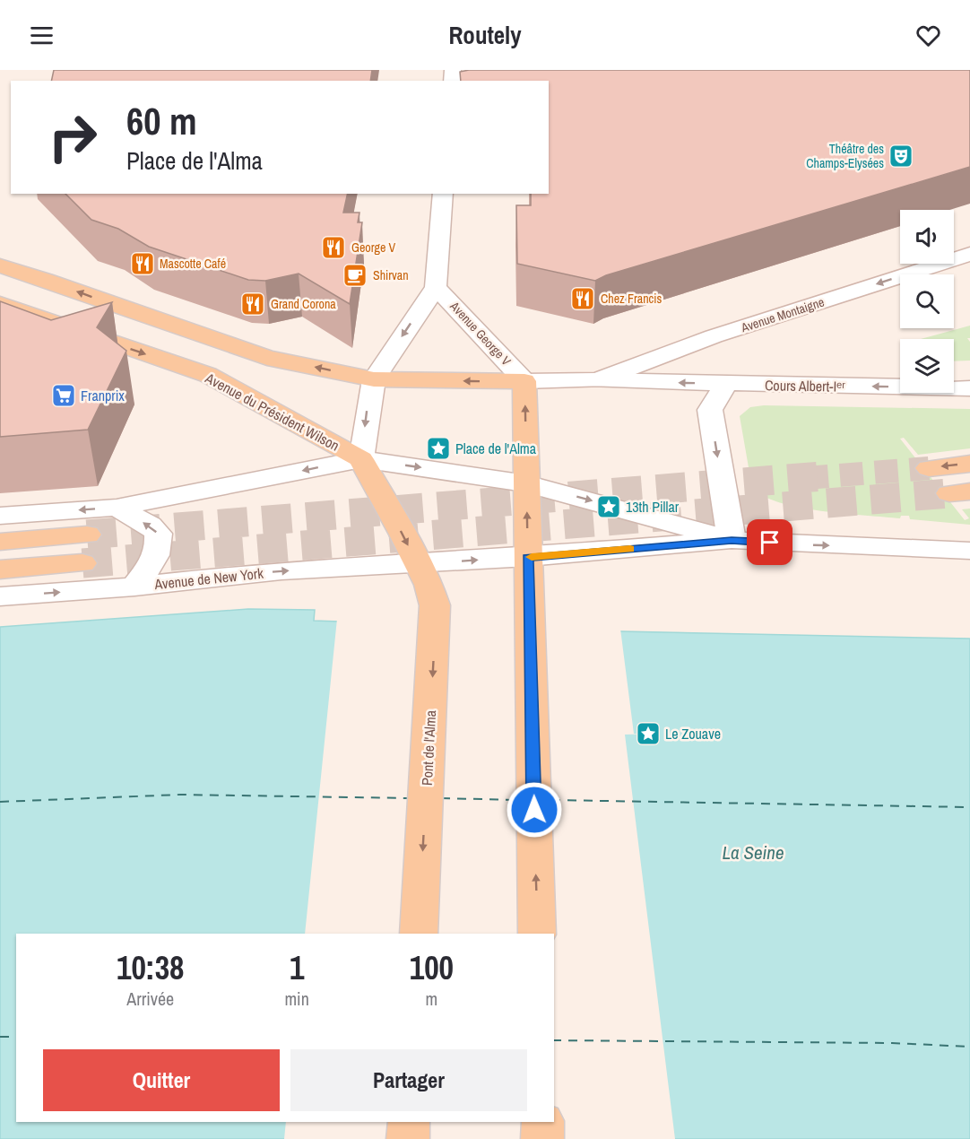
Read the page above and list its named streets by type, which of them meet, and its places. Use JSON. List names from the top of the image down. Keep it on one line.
{"streets":{"main road":["Avenue du Président Wilson","Pont de l'Alma"],"street":["Avenue Montaigne","Avenue George V","Cours Albert-Iᵉʳ","Avenue de New York"]},"crossings":[["Avenue Montaigne","Cours Albert-Iᵉʳ"],["Avenue de New York","Pont de l'Alma"]],"water":["La Seine"],"places":{"theatre":["Théâtre des Champs-Elysées"],"restaurant":["George V","Mascotte Café","Chez Francis","Grand Corona"],"cafe":["Shirvan"],"supermarket":["Franprix"],"place":["Place de l'Alma","13th Pillar","Le Zouave"]},"page":{"header":"Routely","turn":["60 m","Place de l'Alma"],"eta":["10:38","Arrivée","1","min","100","m"],"buttons":["Quitter","Partager"]}}
